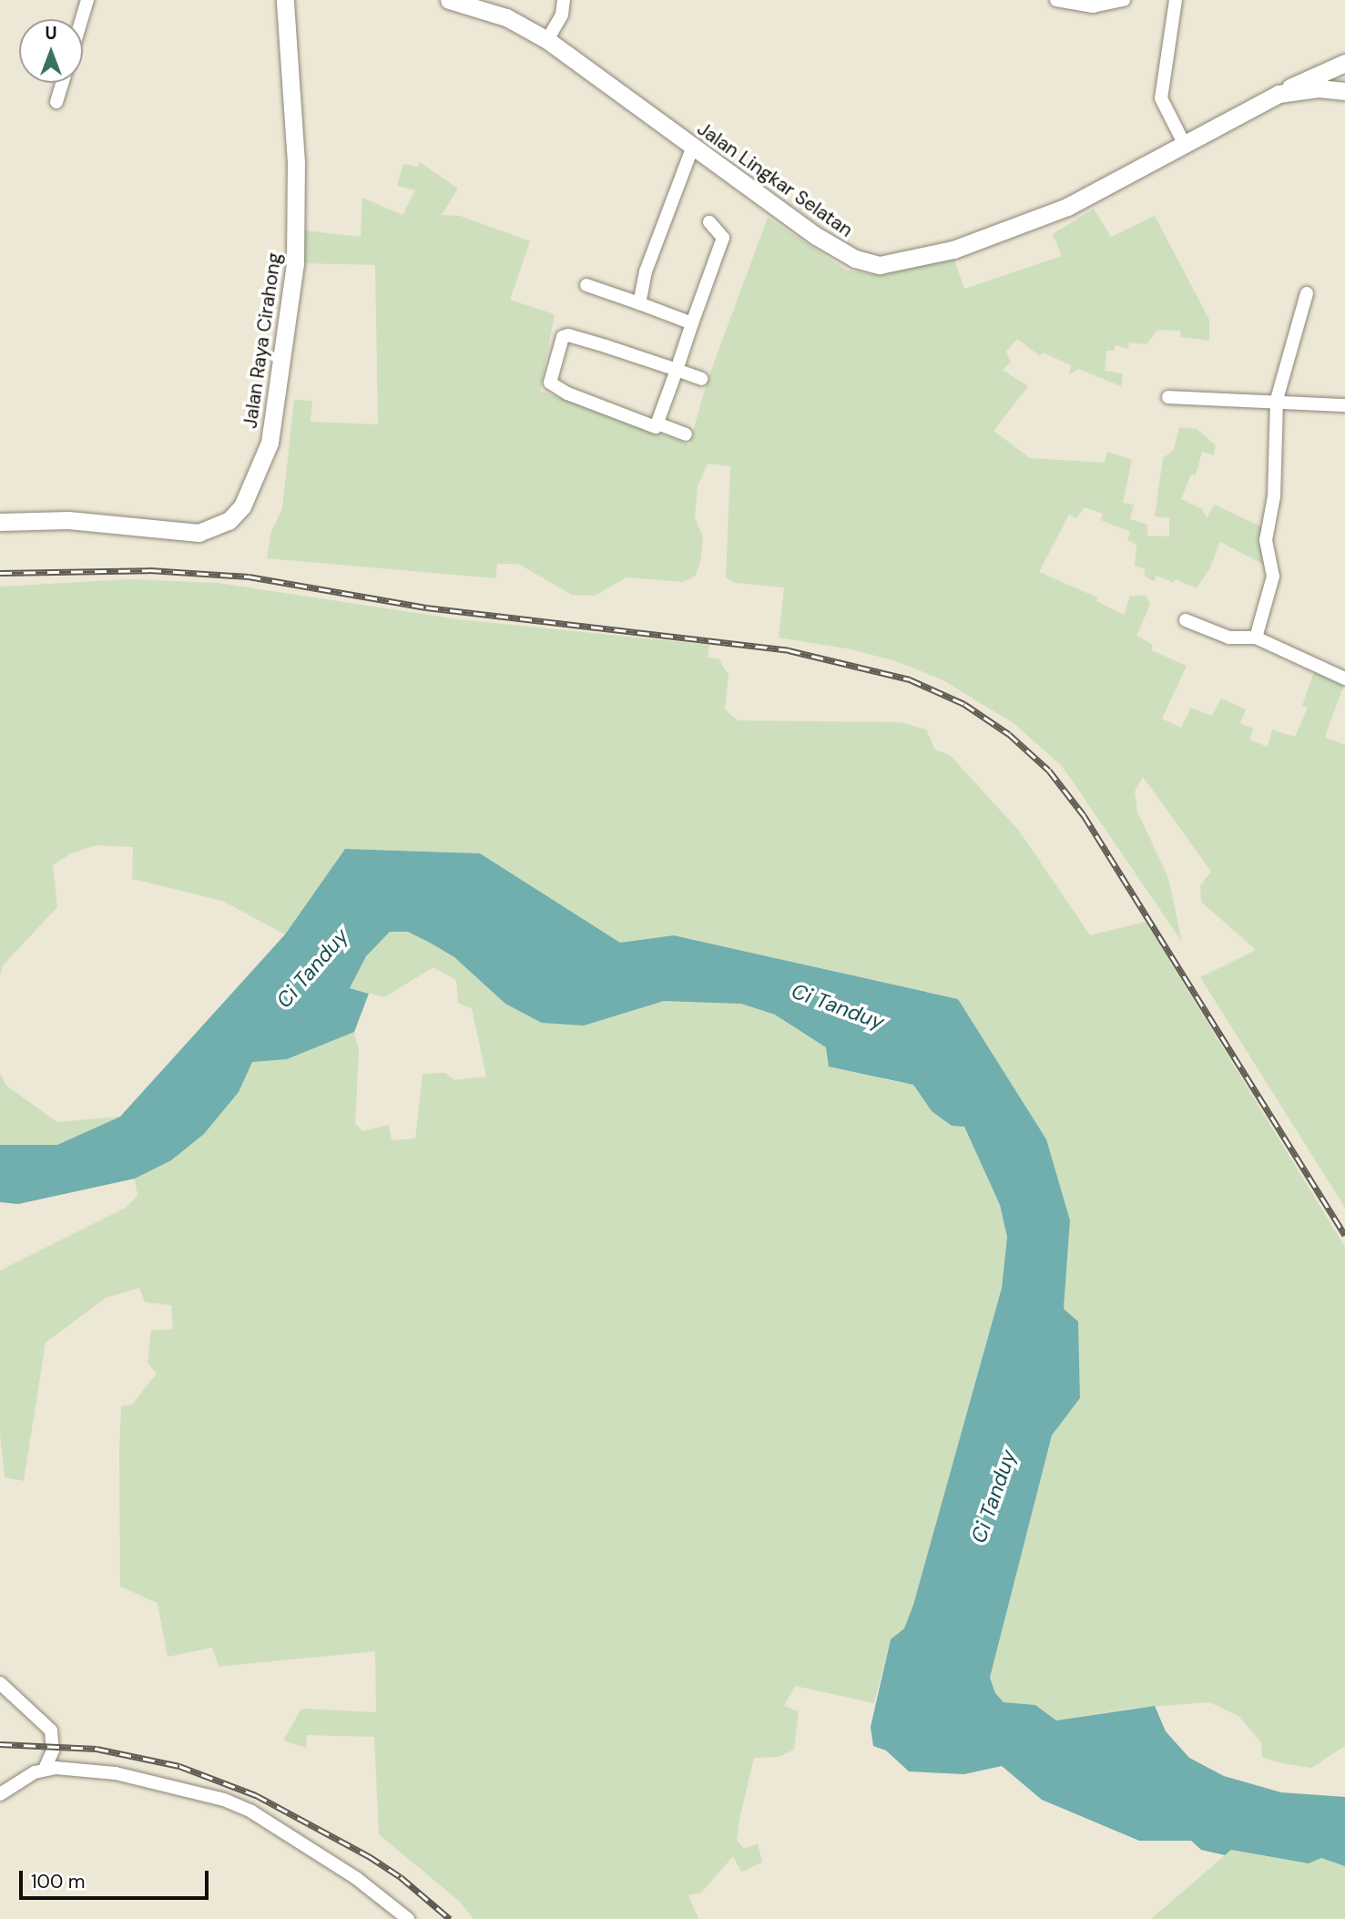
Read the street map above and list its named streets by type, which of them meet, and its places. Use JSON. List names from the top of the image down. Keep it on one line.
{"streets":{"street":["Jalan Lingkar Selatan","Jalan Raya Cirahong"]},"water":["Ci Tanduy"],"scale_bar":"100 m","north":"top"}
